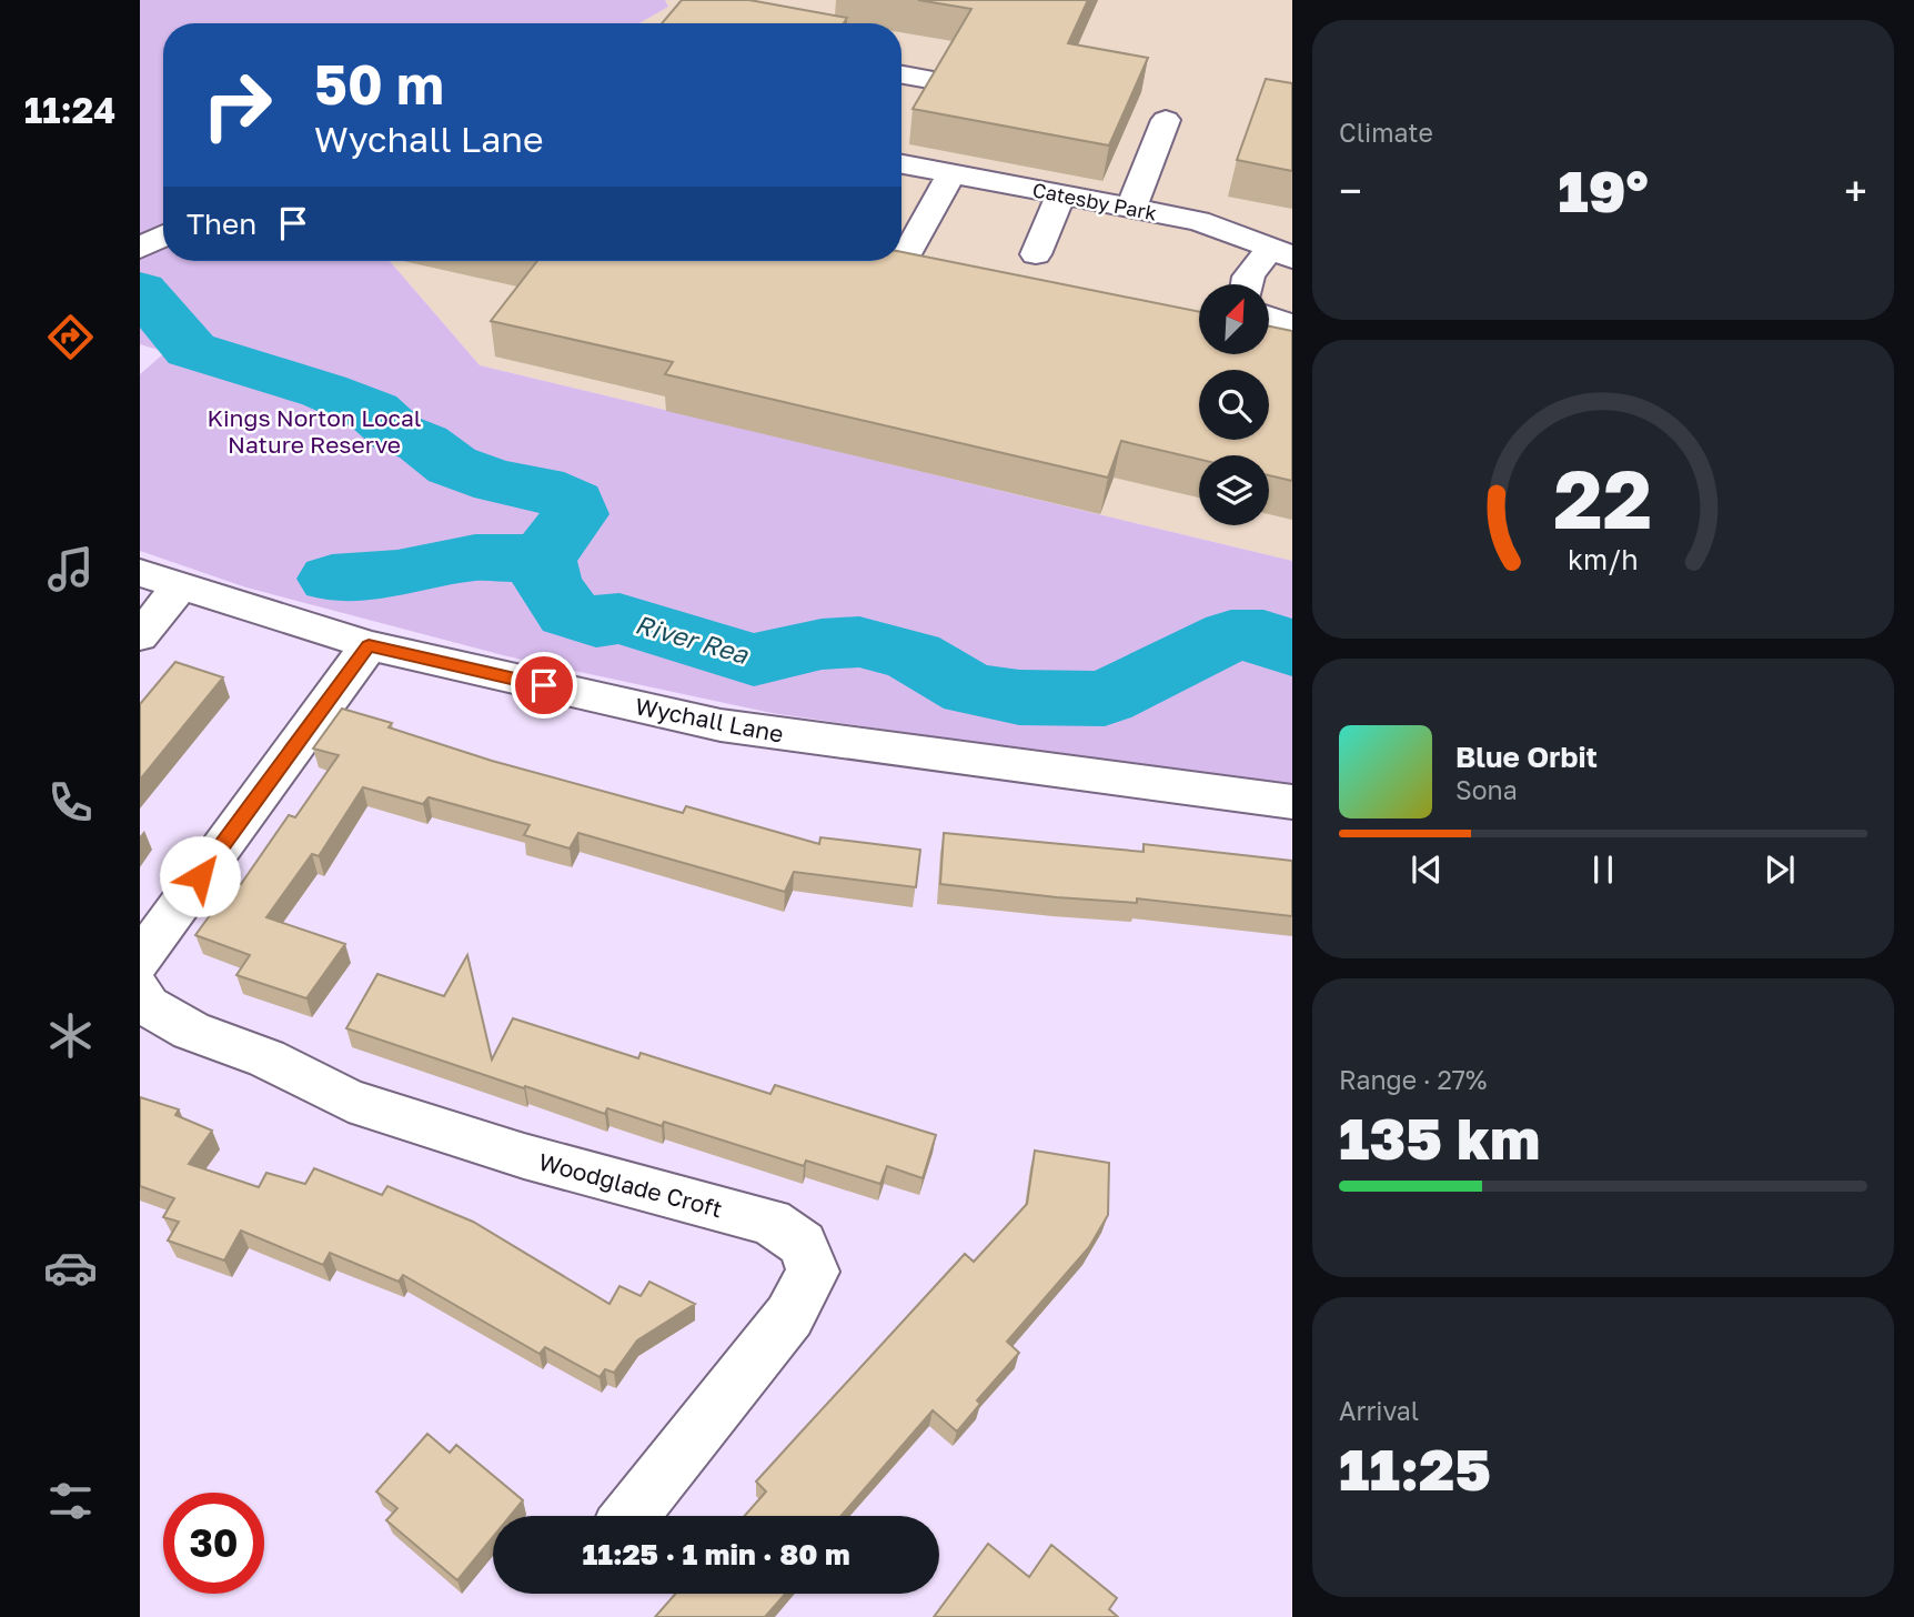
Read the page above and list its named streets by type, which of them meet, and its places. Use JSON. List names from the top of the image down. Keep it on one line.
{"streets":{"street":["Catesby Park","Wychall Lane","Woodglade Croft"]},"water":["River Rea"],"parks":["Kings Norton Local Nature Reserve"],"north":"top right","page":{"tabs":"11:24","tile":["Climate",["Range · 27%","135 km"],["Arrival","11:25"]],"turn":["50 m","Wychall Lane"],"heat":["−","19°","+"],"then":"Then","song":["Blue Orbit","Sona"],"limit":"30","trip":"11:25 · 1 min · 80 m","gauge":["22","km/h"]}}
